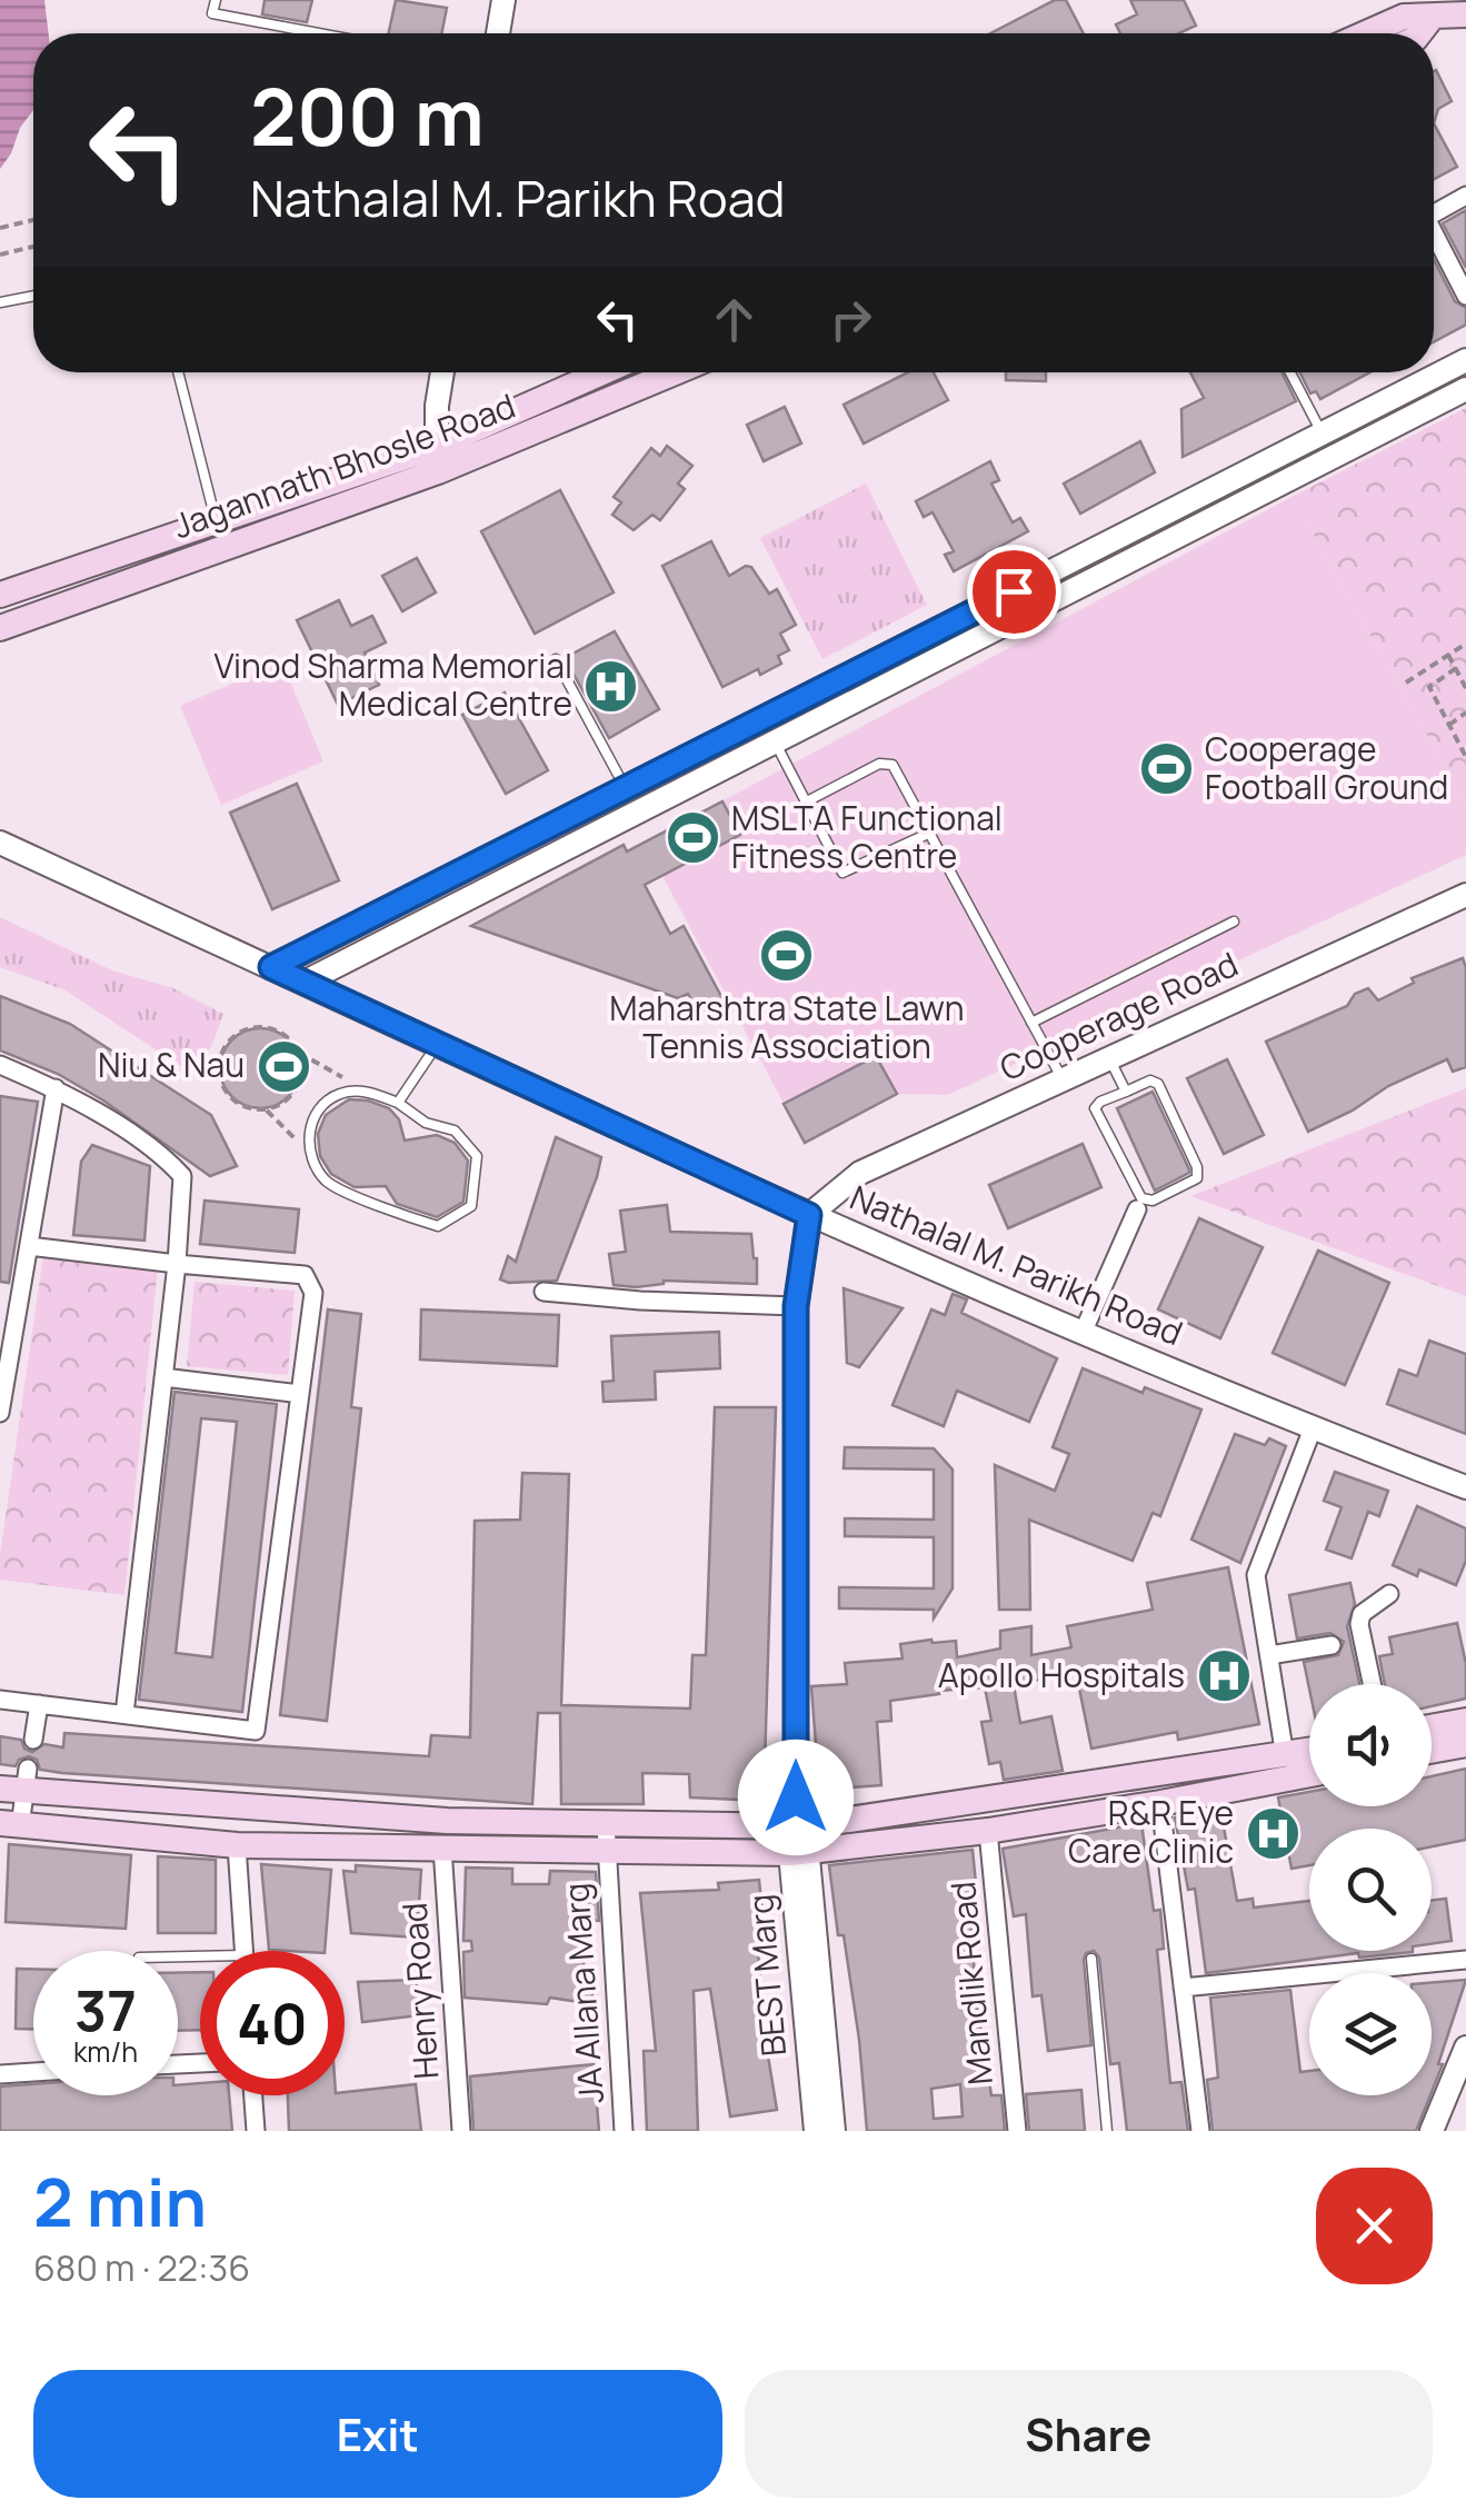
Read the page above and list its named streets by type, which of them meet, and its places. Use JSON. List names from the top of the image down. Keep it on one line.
{"streets":{"main road":["Jagannath Bhosle Road"],"street":["Cooperage Road","Nathalal M. Parikh Road","BEST Marg","Mandlik Road","Henry Road","JA Allana Marg"]},"crossings":[["Cooperage Road","Nathalal M. Parikh Road"]],"places":{"hospital":["Vinod Sharma Memorial Medical Centre","Apollo Hospitals","R&R Eye Care Clinic"],"sports":["Cooperage Football Ground","MSLTA Functional Fitness Centre","Maharshtra State Lawn Tennis Association","Niu & Nau"]},"page":{"turn":["200 m","Nathalal M. Parikh Road"],"speed":"37 km/h","limit":"40","heading":["2 min","680 m · 22:36"],"buttons":["Exit","Share"]}}
